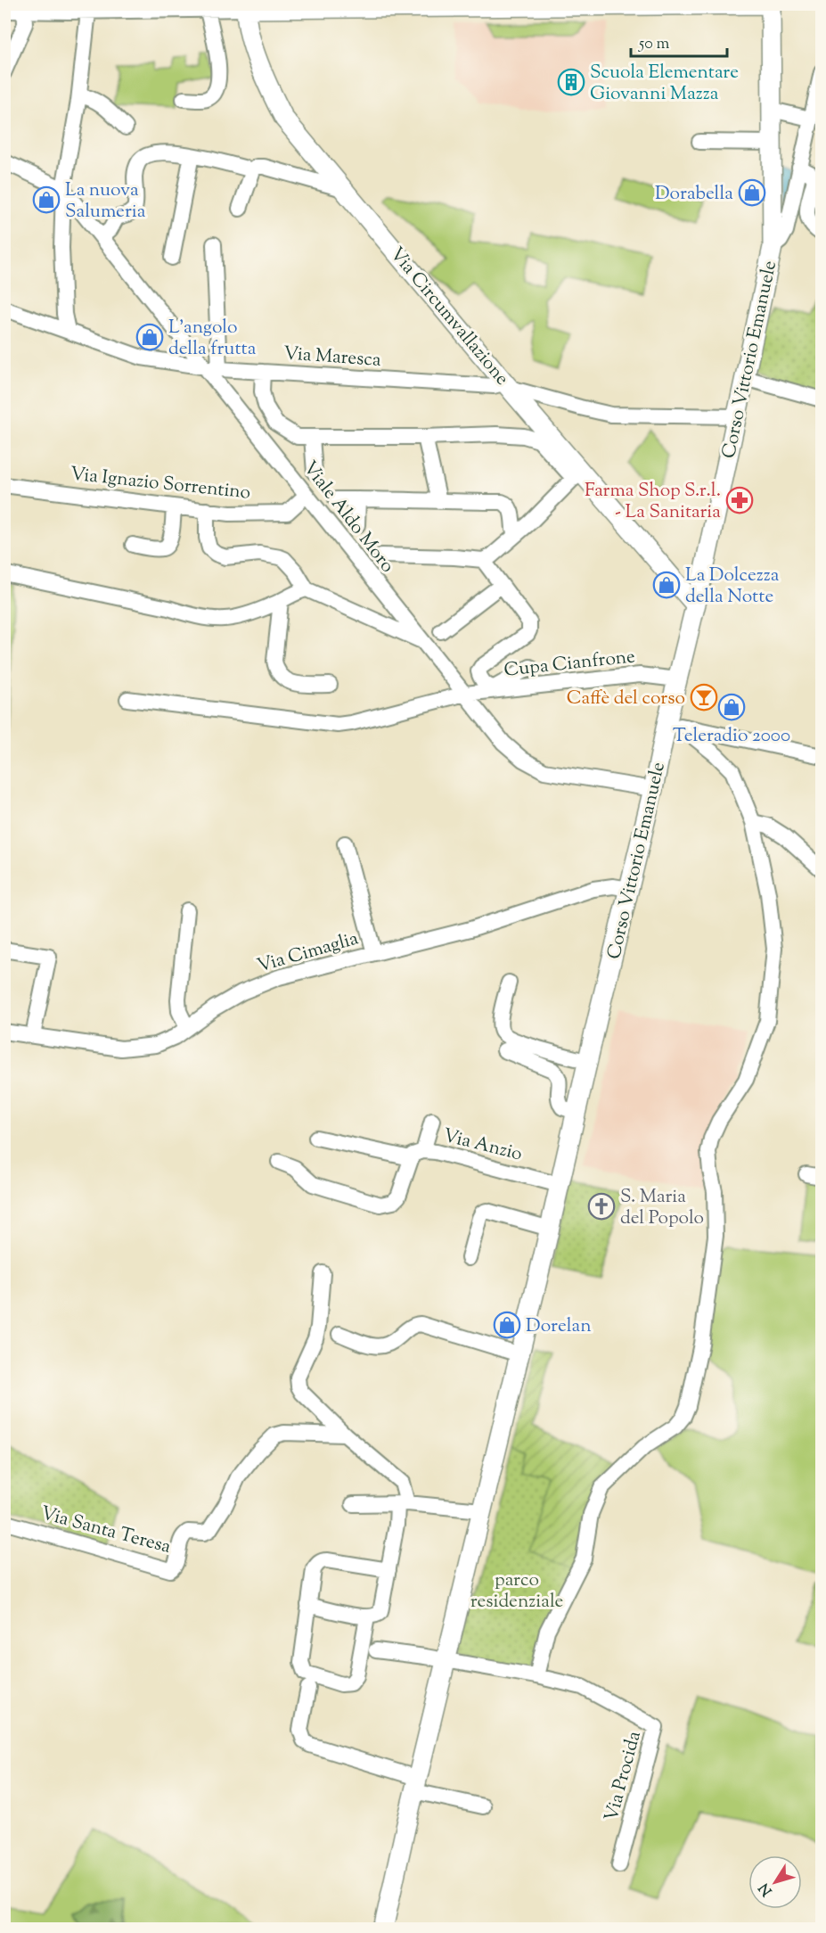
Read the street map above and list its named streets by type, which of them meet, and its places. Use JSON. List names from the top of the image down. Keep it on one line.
{"streets":{"main road":["Via Circumvallazione","Corso Vittorio Emanuele"],"street":["Via Maresca","Via Ignazio Sorrentino","Viale Aldo Moro","Cupa Cianfrone","Via Cimaglia","Via Anzio","Via Santa Teresa","Via Procida"]},"crossings":[["Via Circumvallazione","Via Maresca"],["Via Circumvallazione","Corso Vittorio Emanuele"],["Via Maresca","Corso Vittorio Emanuele"],["Via Maresca","Viale Aldo Moro"],["Corso Vittorio Emanuele","Viale Aldo Moro"],["Corso Vittorio Emanuele","Cupa Cianfrone"],["Corso Vittorio Emanuele","Via Cimaglia"],["Corso Vittorio Emanuele","Via Anzio"],["Corso Vittorio Emanuele","Via Procida"],["Via Ignazio Sorrentino","Viale Aldo Moro"],["Viale Aldo Moro","Cupa Cianfrone"]],"parks":["parco residenziale"],"places":{"building":["Scuola Elementare Giovanni Mazza"],"shop":["Dorabella","La nuova Salumeria","L'angolo della frutta","La Dolcezza della Notte","Teleradio 2000","Dorelan"],"pharmacy":["Farma Shop S.r.l. - La Sanitaria"],"bar":["Caffè del corso"],"church":["S. Maria del Popolo"]},"scale_bar":"50 m","north":"bottom left"}
